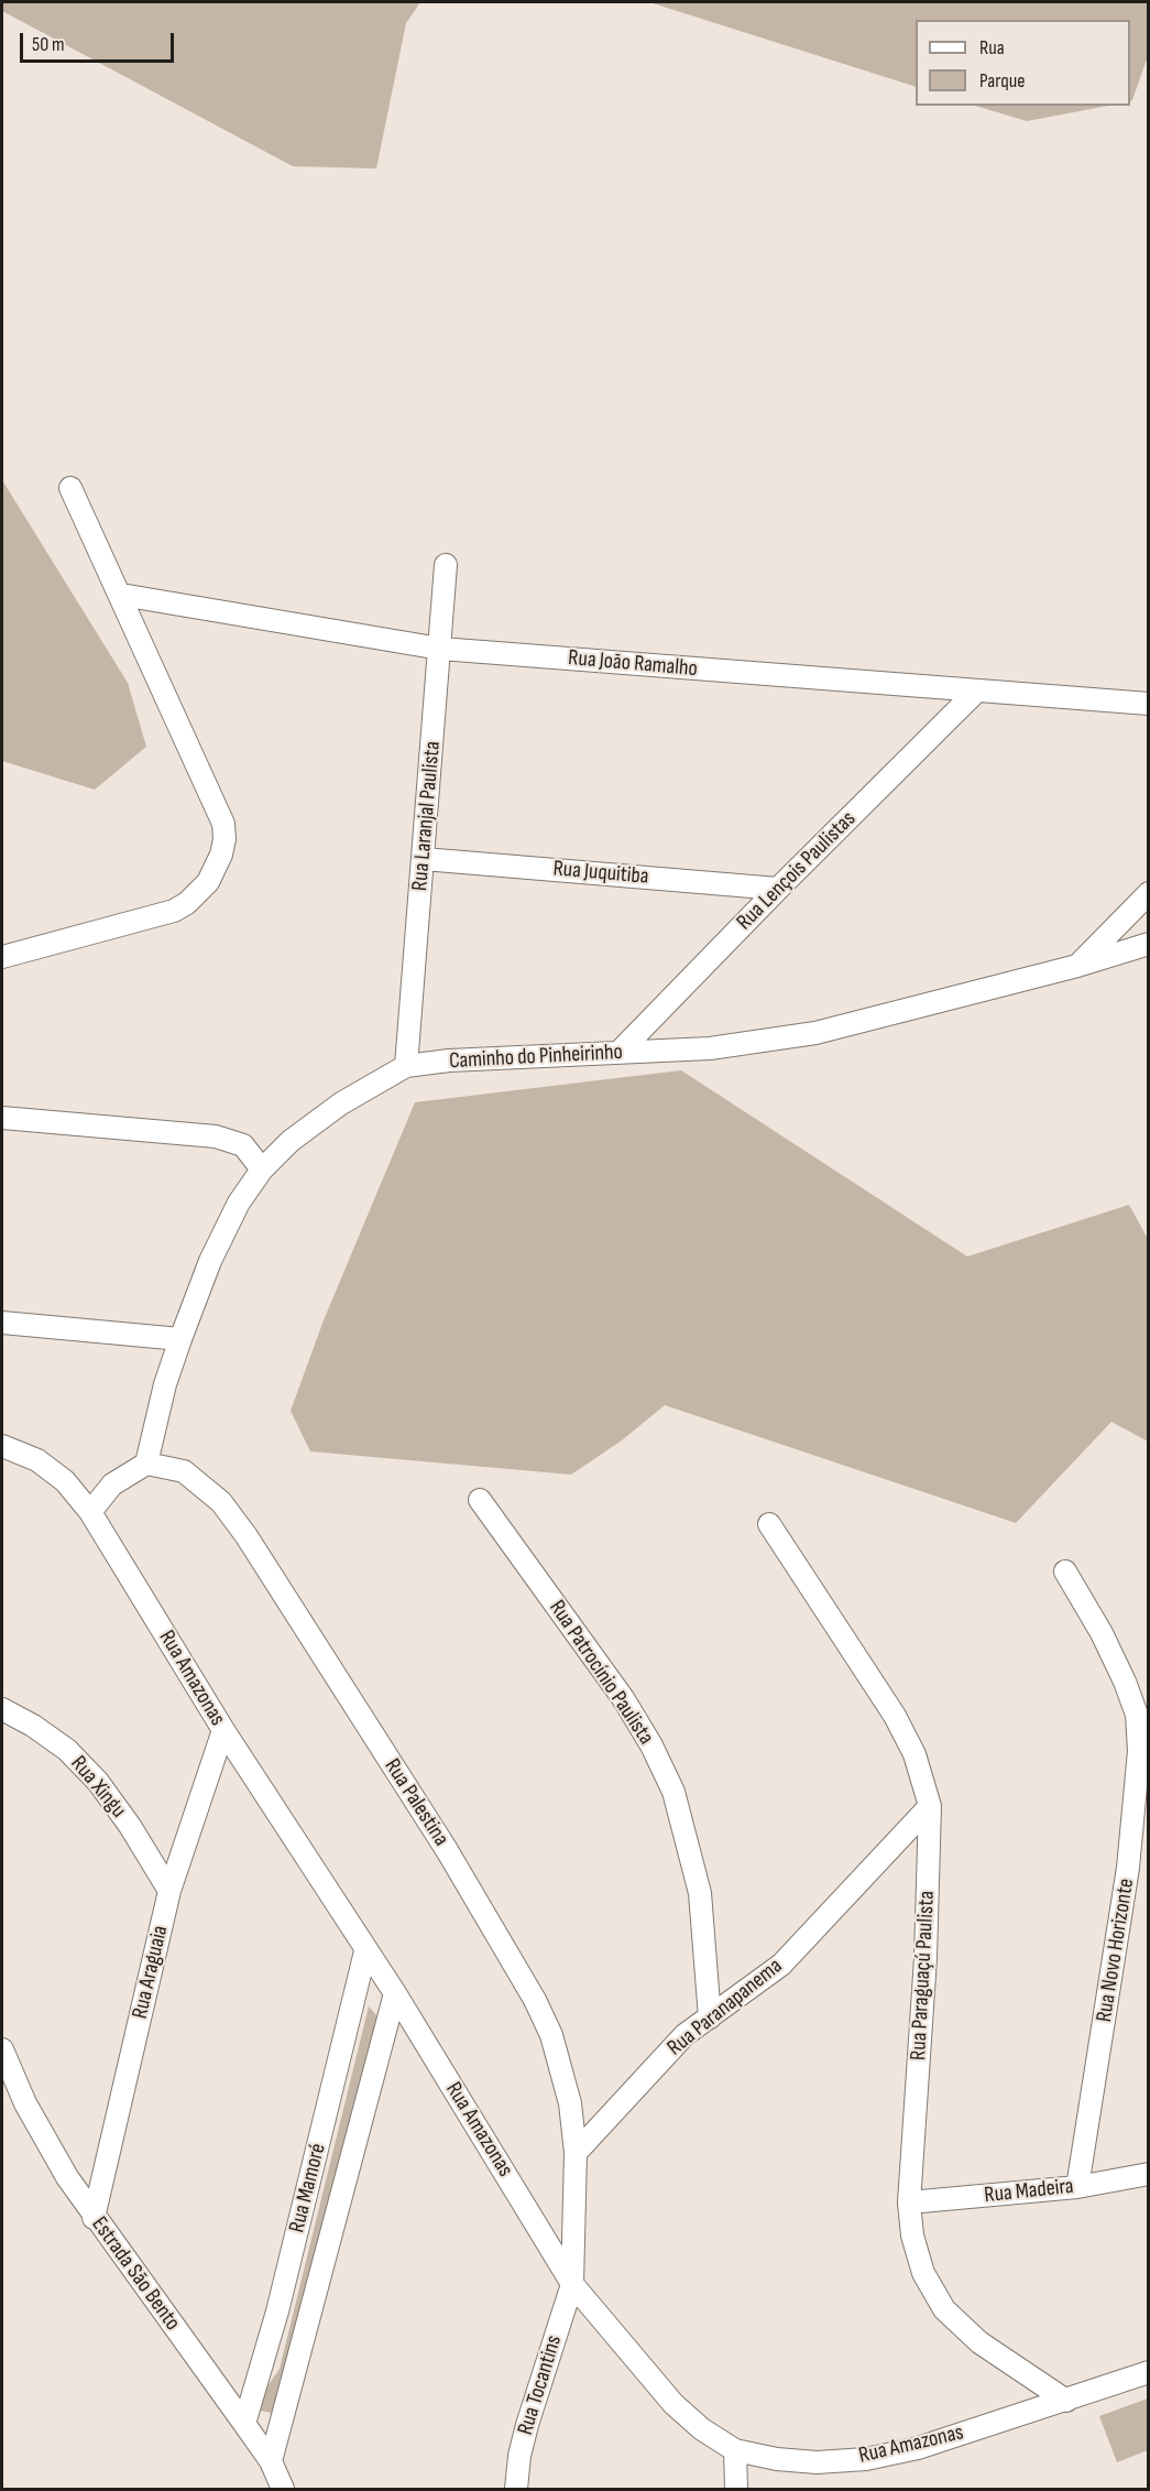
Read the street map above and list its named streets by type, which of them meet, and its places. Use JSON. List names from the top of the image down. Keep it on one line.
{"streets":{"street":["Rua João Ramalho","Rua Laranjal Paulista","Rua Lençois Paulistas","Rua Juquitiba","Caminho do Pinheirinho","Rua Patrocínio Paulista","Rua Amazonas","Rua Xingu","Rua Palestina","Rua Novo Horizonte","Rua Araguaia","Rua Paraguaçú Paulista","Rua Paranapanema","Rua Mamoré","Rua Madeira","Estrada São Bento","Rua Tocantins"]},"crossings":[["Rua João Ramalho","Rua Laranjal Paulista"],["Rua João Ramalho","Rua Lençois Paulistas"],["Rua Laranjal Paulista","Rua Juquitiba"],["Rua Laranjal Paulista","Caminho do Pinheirinho"],["Rua Lençois Paulistas","Rua Juquitiba"],["Rua Lençois Paulistas","Caminho do Pinheirinho"],["Caminho do Pinheirinho","Rua Palestina"],["Rua Patrocínio Paulista","Rua Paranapanema"],["Rua Amazonas","Rua Palestina"],["Rua Amazonas","Rua Araguaia"],["Rua Amazonas","Rua Paraguaçú Paulista"],["Rua Amazonas","Rua Mamoré"],["Rua Amazonas","Rua Tocantins"],["Rua Xingu","Rua Araguaia"],["Rua Palestina","Rua Paranapanema"],["Rua Palestina","Rua Tocantins"],["Rua Novo Horizonte","Rua Madeira"],["Rua Araguaia","Estrada São Bento"],["Rua Paraguaçú Paulista","Rua Paranapanema"],["Rua Paraguaçú Paulista","Rua Madeira"],["Rua Mamoré","Estrada São Bento"]],"legend":["Rua","Parque"],"scale_bar":"50 m"}
